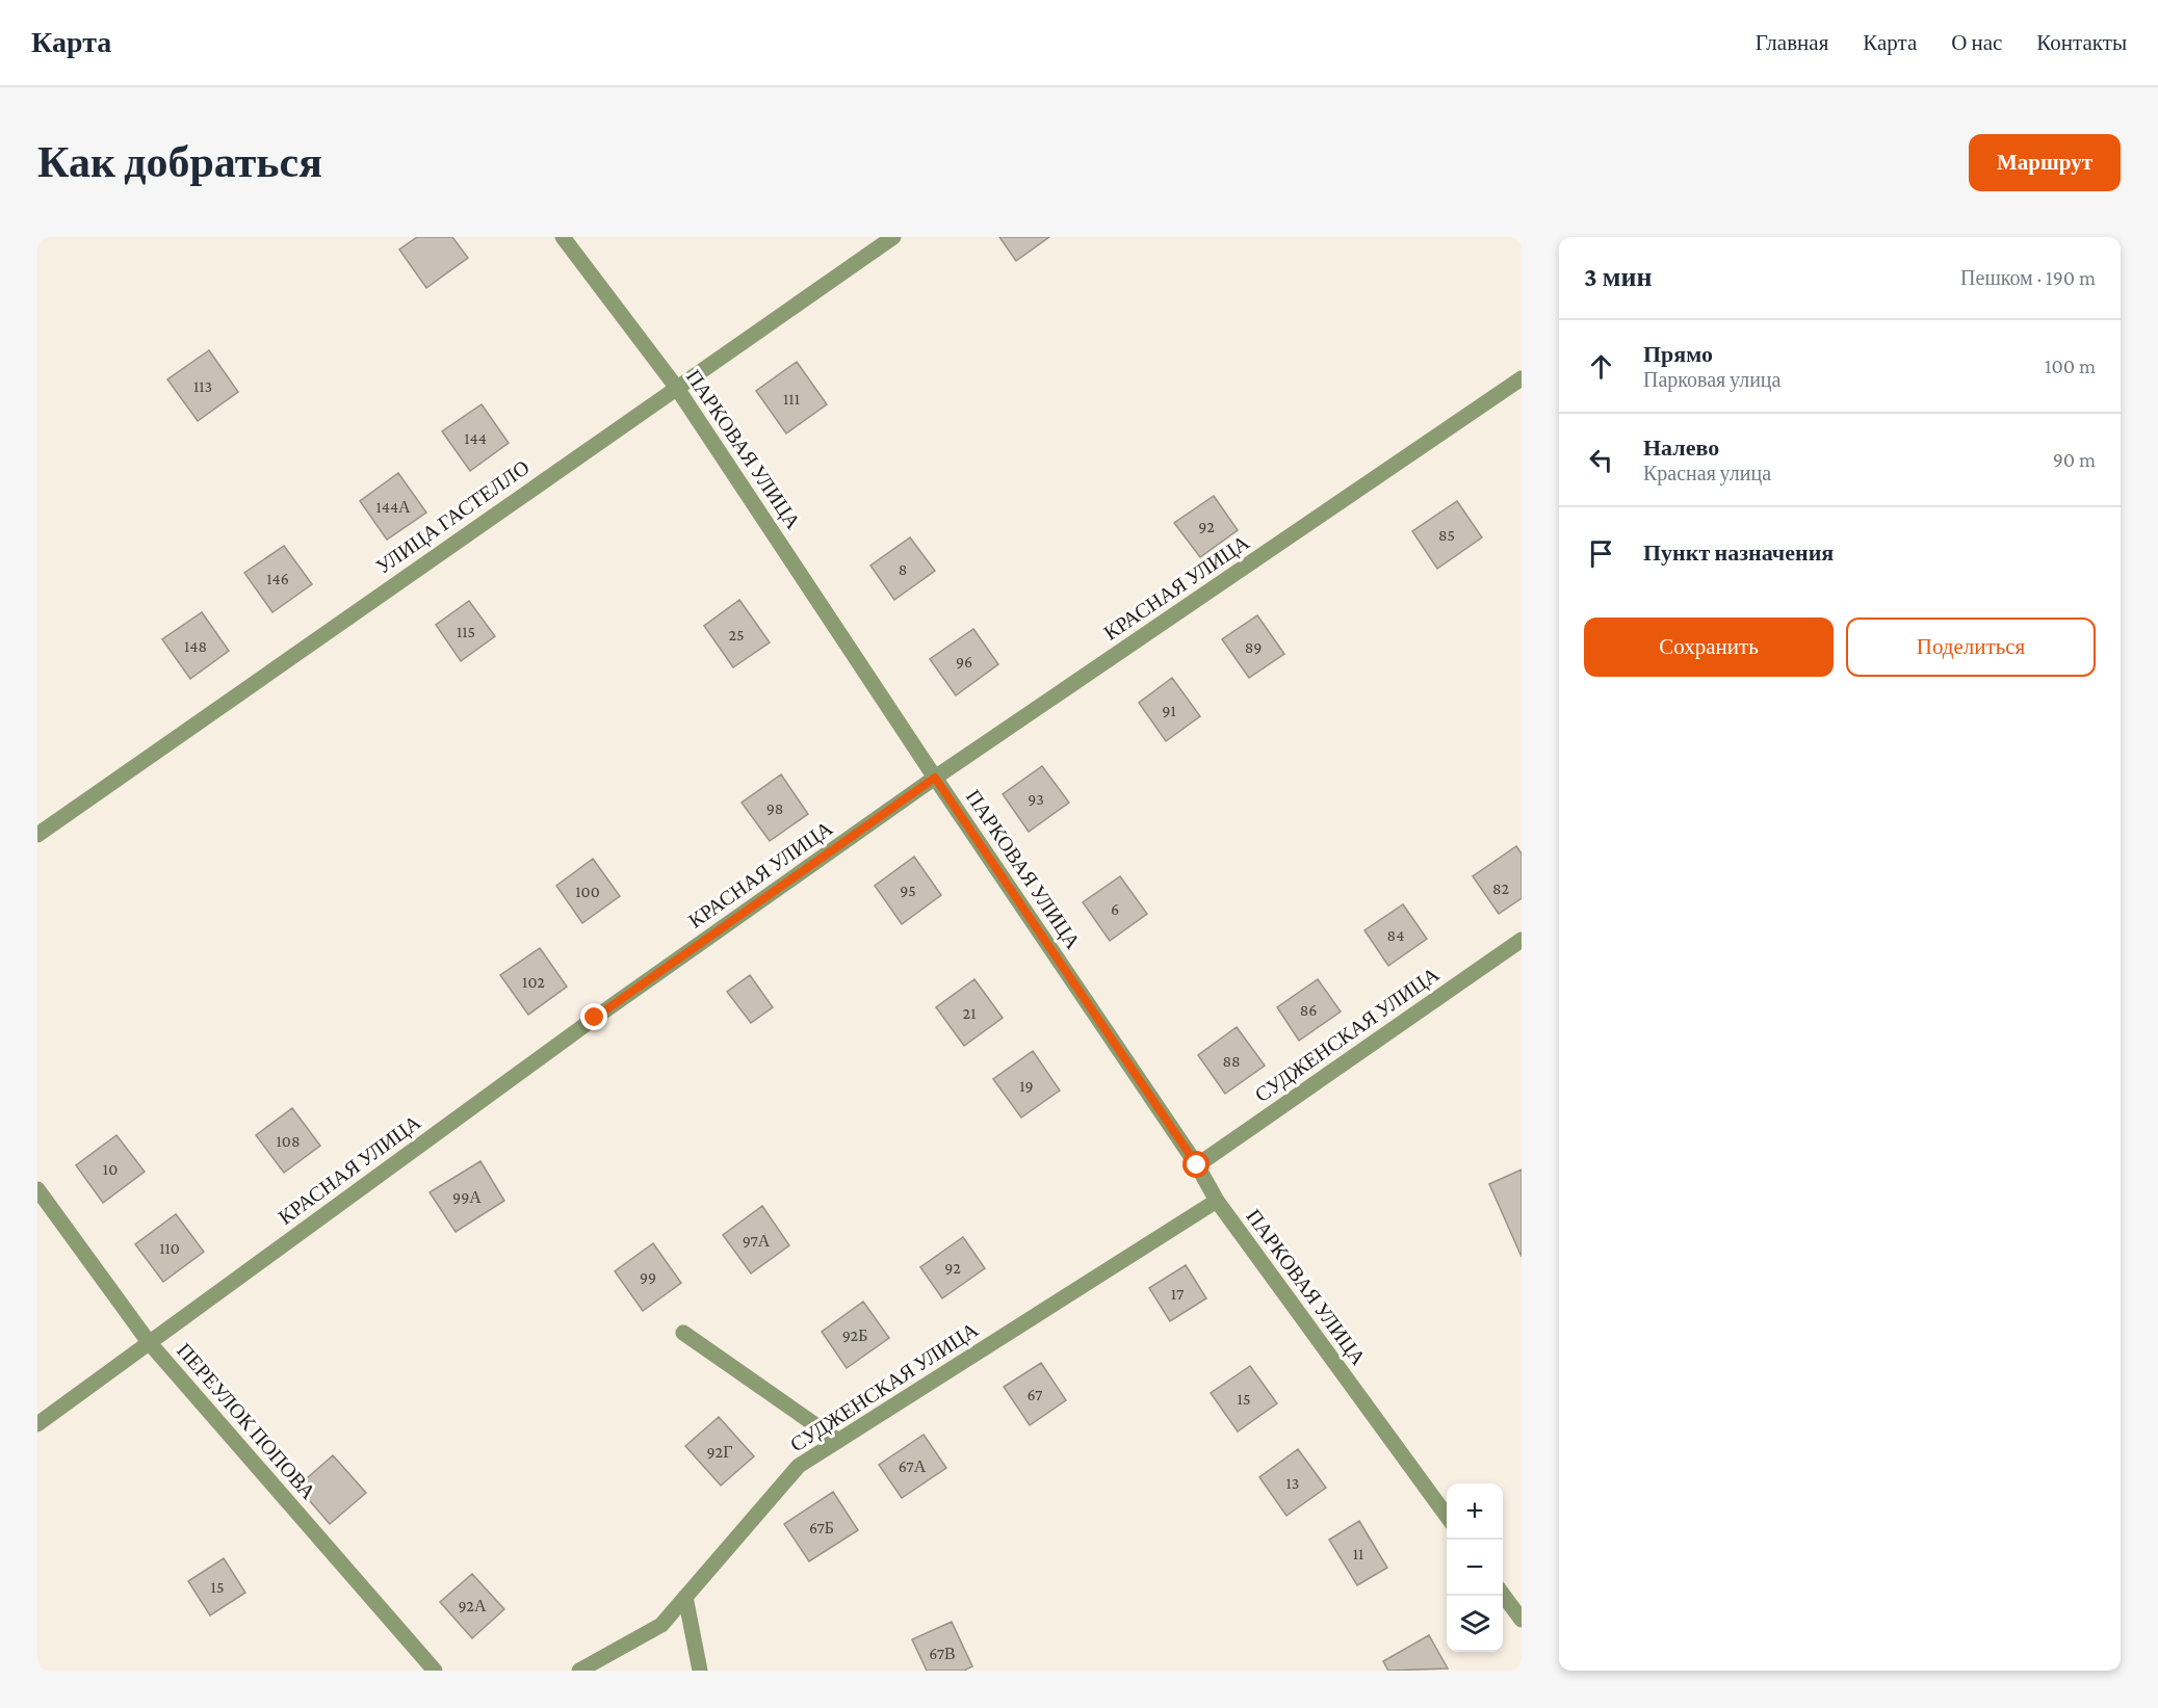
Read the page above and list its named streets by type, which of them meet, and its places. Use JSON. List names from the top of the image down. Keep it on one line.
{"streets":{"street":["ПАРКОВАЯ УЛИЦА","УЛИЦА ГАСТЕЛЛО","КРАСНАЯ УЛИЦА","СУДЖЕНСКАЯ УЛИЦА","ПЕРЕУЛОК ПОПОВА"]},"crossings":[["ПАРКОВАЯ УЛИЦА","УЛИЦА ГАСТЕЛЛО"],["ПАРКОВАЯ УЛИЦА","КРАСНАЯ УЛИЦА"],["ПАРКОВАЯ УЛИЦА","СУДЖЕНСКАЯ УЛИЦА"],["КРАСНАЯ УЛИЦА","ПЕРЕУЛОК ПОПОВА"]],"house_numbers":["113","111","144","144А","92","85","8","146","115","25","148","89","96","91","93","98","82","95","100","6","84","102","86","21","88","19","108","10","99А","97А","110","92","99","17","92Б","67","15","92Г","67А","13","67Б","11","15","92А","67В"],"page":{"header":"Карта","nav":["Главная","Карта","О нас","Контакты"],"buttons":["Маршрут",["Сохранить","Поделиться"]],"title":"Как добраться","heading":["3 мин","Пешком · 190 m"],"list":[["Прямо","Парковая улица","100 m"],["Налево","Красная улица","90 m"],"Пункт назначения"],"map_buttons":["+","−"]}}
